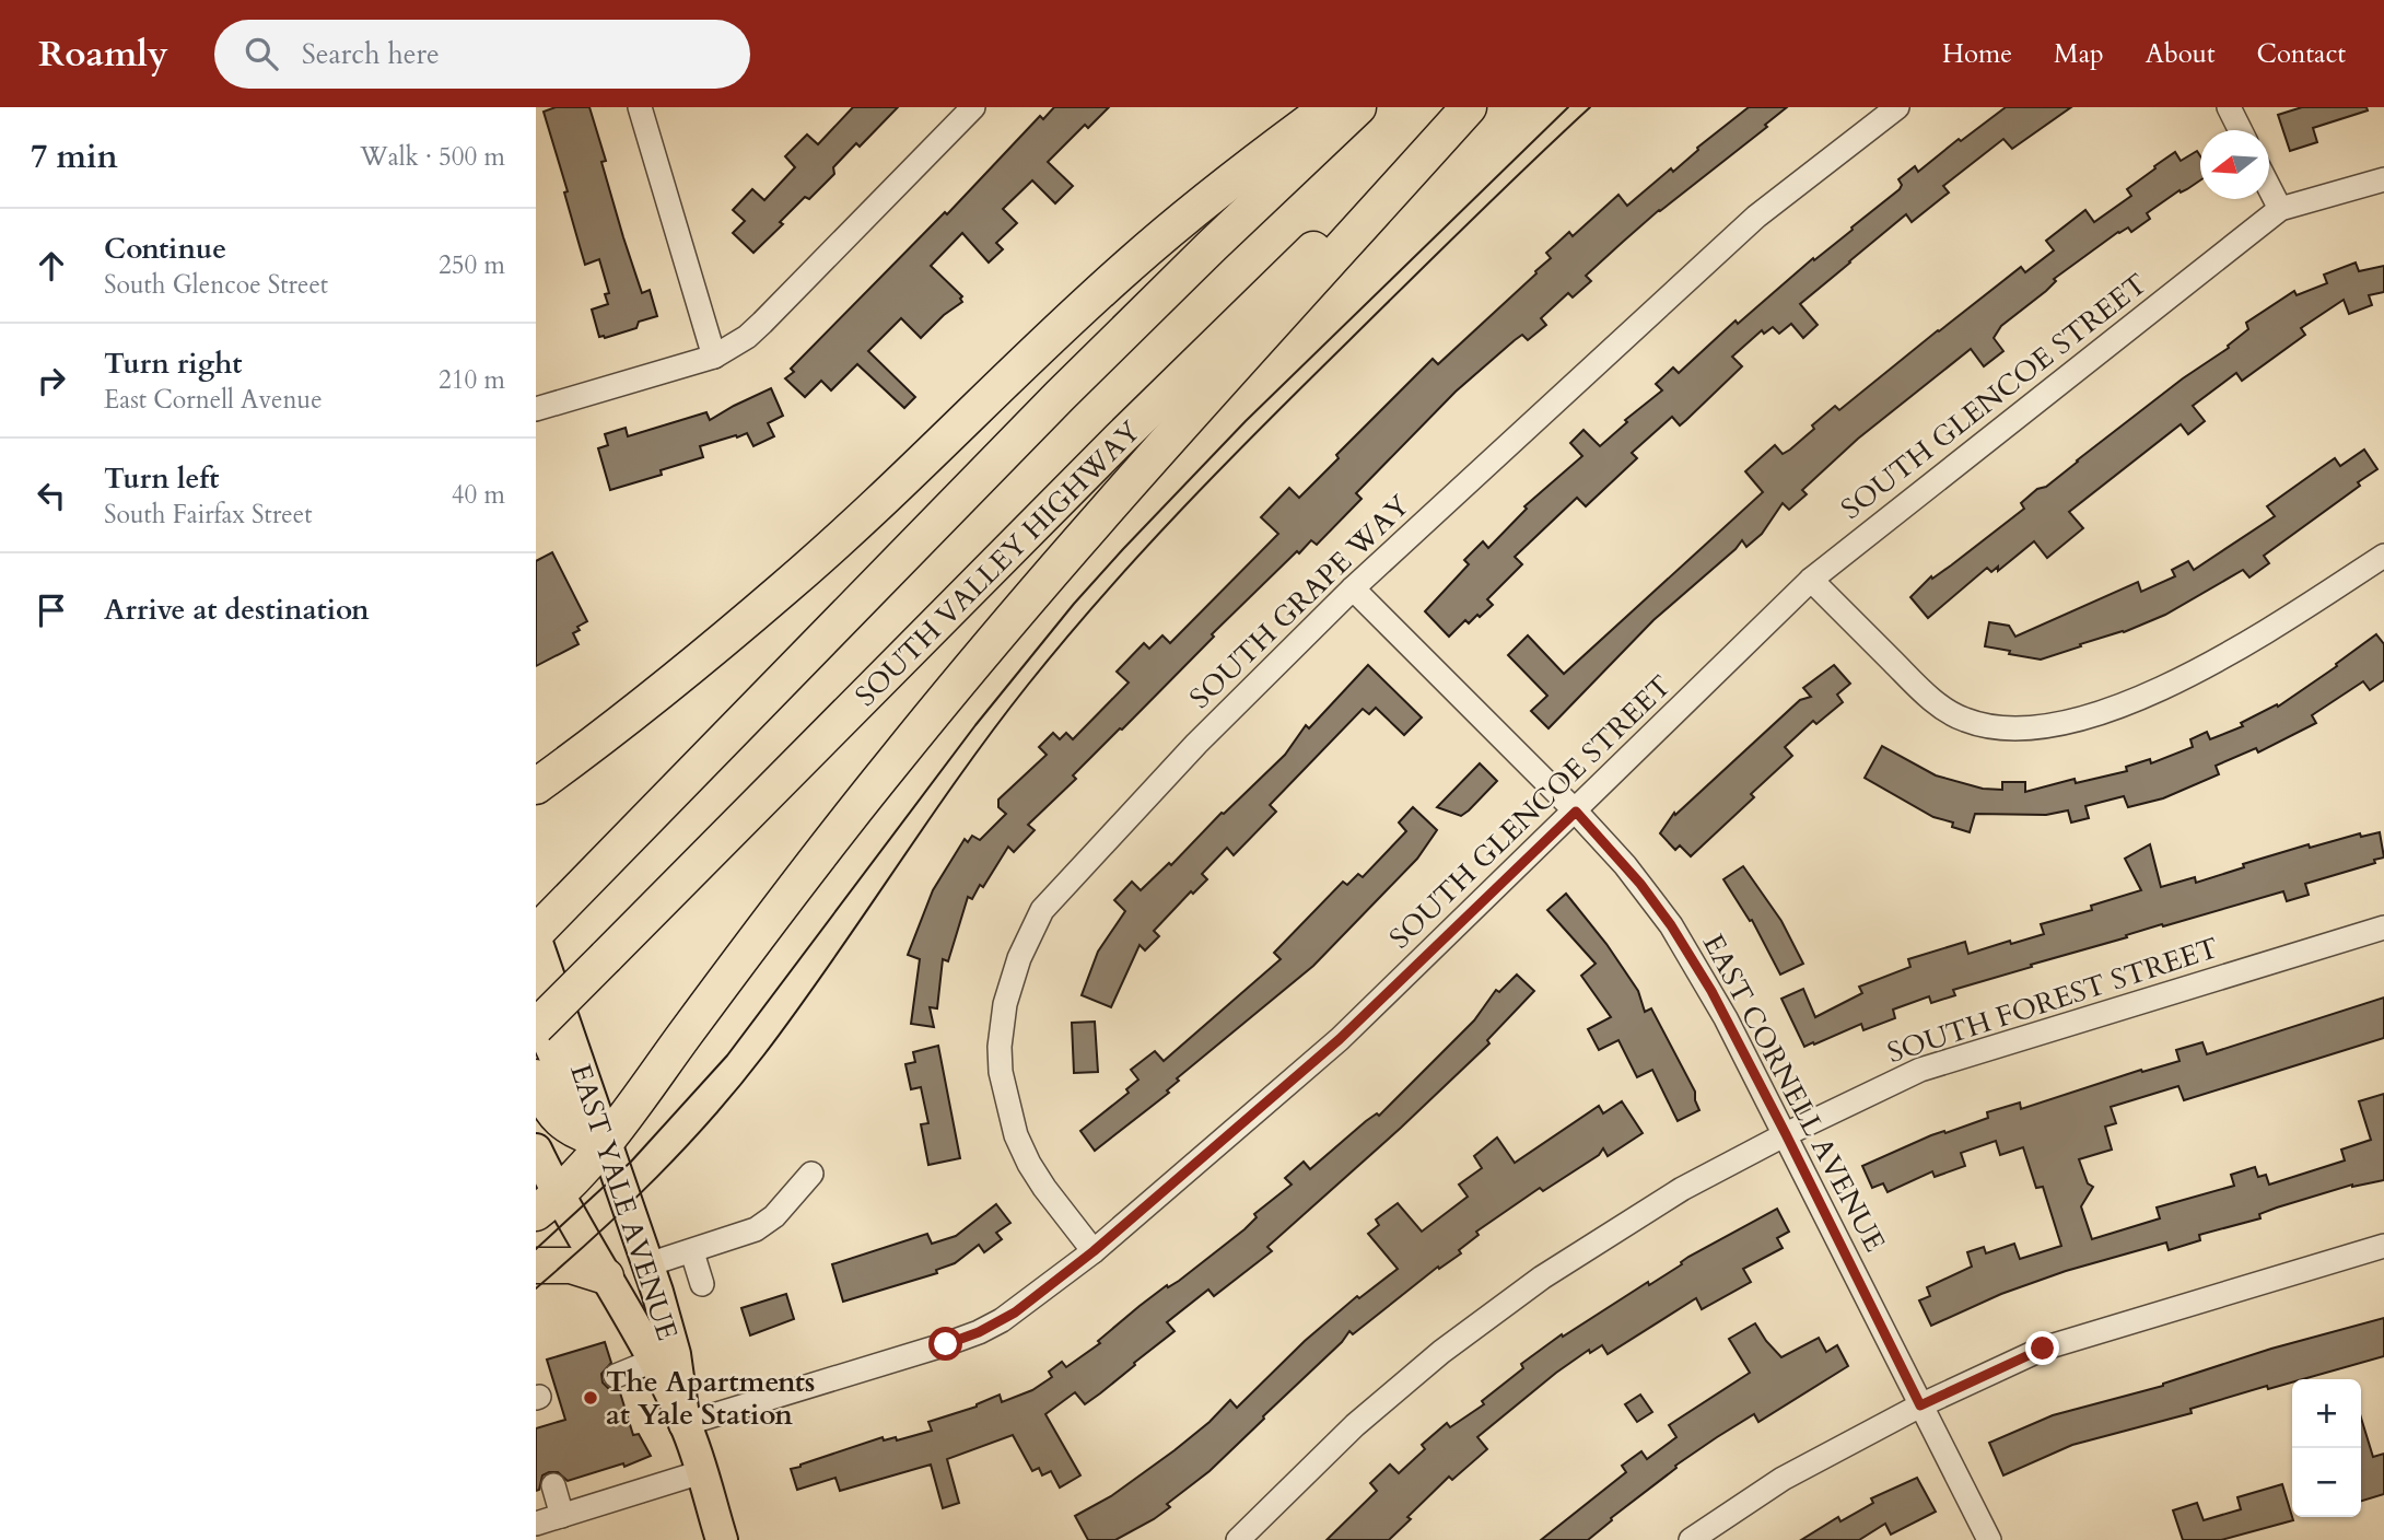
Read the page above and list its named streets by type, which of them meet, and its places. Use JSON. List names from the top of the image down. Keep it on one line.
{"streets":{"highway":["SOUTH VALLEY HIGHWAY"],"main road":["EAST YALE AVENUE"],"street":["SOUTH GLENCOE STREET","SOUTH GRAPE WAY","SOUTH FOREST STREET","EAST CORNELL AVENUE"]},"crossings":[["SOUTH GLENCOE STREET","SOUTH GRAPE WAY"],["SOUTH GLENCOE STREET","EAST CORNELL AVENUE"],["SOUTH GLENCOE STREET","EAST YALE AVENUE"],["SOUTH GRAPE WAY","EAST CORNELL AVENUE"],["SOUTH FOREST STREET","EAST CORNELL AVENUE"]],"places":["The Apartments at Yale Station"],"north":"left","page":{"header":"Roamly","search":"Search here","nav":["Home","Map","About","Contact"],"heading":["7 min","Walk · 500 m"],"list":[["Continue","South Glencoe Street","250 m"],["Turn right","East Cornell Avenue","210 m"],["Turn left","South Fairfax Street","40 m"],"Arrive at destination"],"map_buttons":["+","−"]}}
